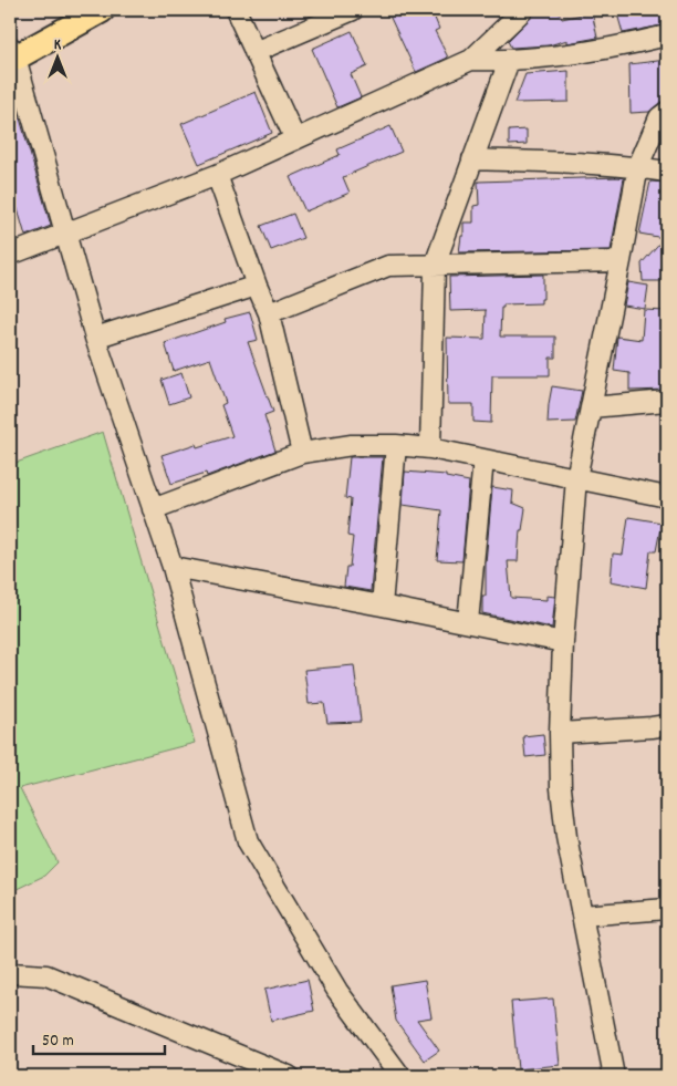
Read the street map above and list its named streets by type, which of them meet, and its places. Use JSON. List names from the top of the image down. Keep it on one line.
{"scale_bar":"50 m","north":"top"}
